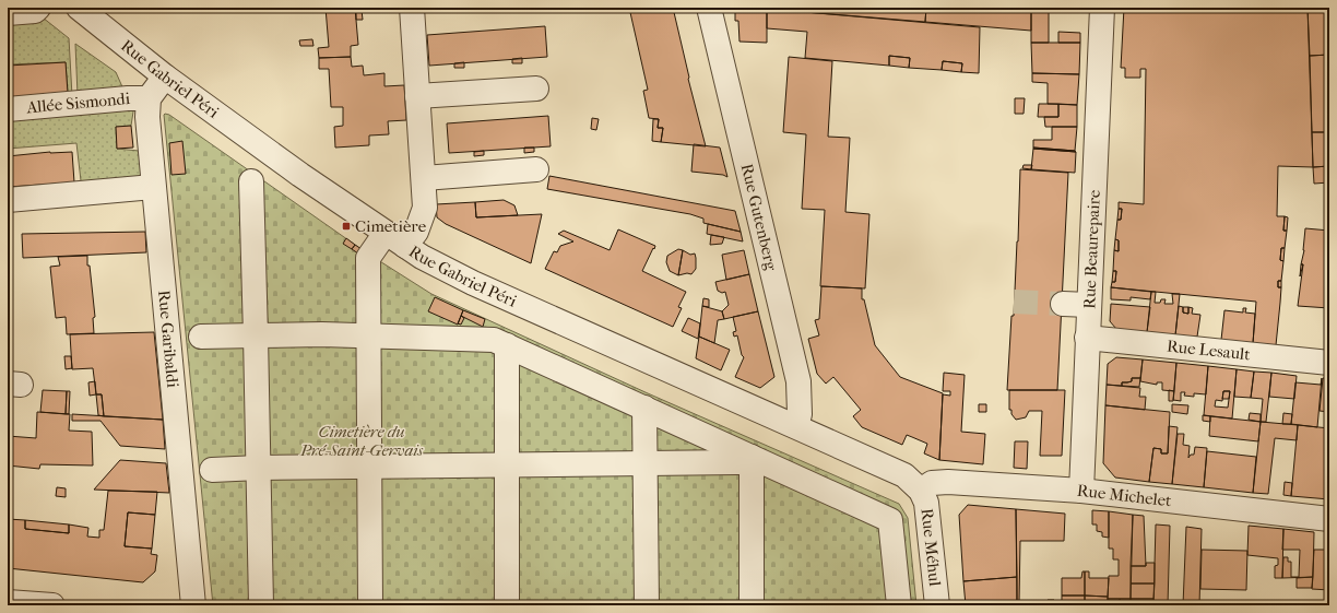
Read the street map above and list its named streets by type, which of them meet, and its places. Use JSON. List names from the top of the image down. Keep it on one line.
{"streets":{"street":["Rue Gabriel Péri","Allée Sismondi","Rue Gutenberg","Rue Beaurepaire","Rue Garibaldi","Rue Lesault","Rue Michelet","Rue Méhul"]},"crossings":[["Rue Gabriel Péri","Rue Gutenberg"],["Rue Gabriel Péri","Rue Michelet"],["Rue Gabriel Péri","Rue Méhul"],["Allée Sismondi","Rue Garibaldi"],["Rue Beaurepaire","Rue Lesault"],["Rue Beaurepaire","Rue Michelet"],["Rue Michelet","Rue Méhul"]],"parks":["Cimetière du Pré-Saint-Gervais"],"places":{"transit":["Cimetière"]}}
